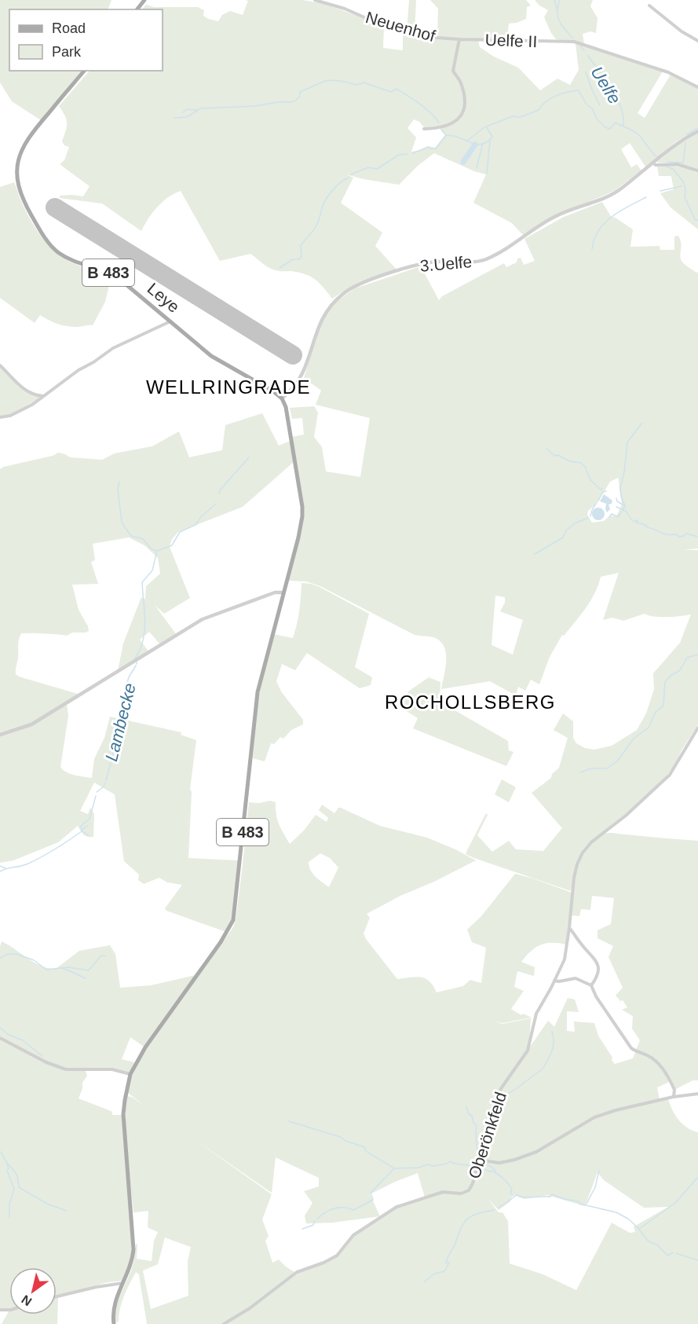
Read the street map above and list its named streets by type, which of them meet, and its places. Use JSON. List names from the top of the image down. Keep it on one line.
{"streets":{"main road":["B 483","Leye"],"street":["Neuenhof","Uelfe II","3.Uelfe","Oberönkfeld"]},"crossings":[["Neuenhof","Uelfe II"],["3.Uelfe","B 483"],["3.Uelfe","Leye"],["B 483","Leye"]],"districts":["WELLRINGRADE","ROCHOLLSBERG"],"water":["Uelfe","Lambecke"],"legend":["Road","Park"],"north":"bottom left"}
